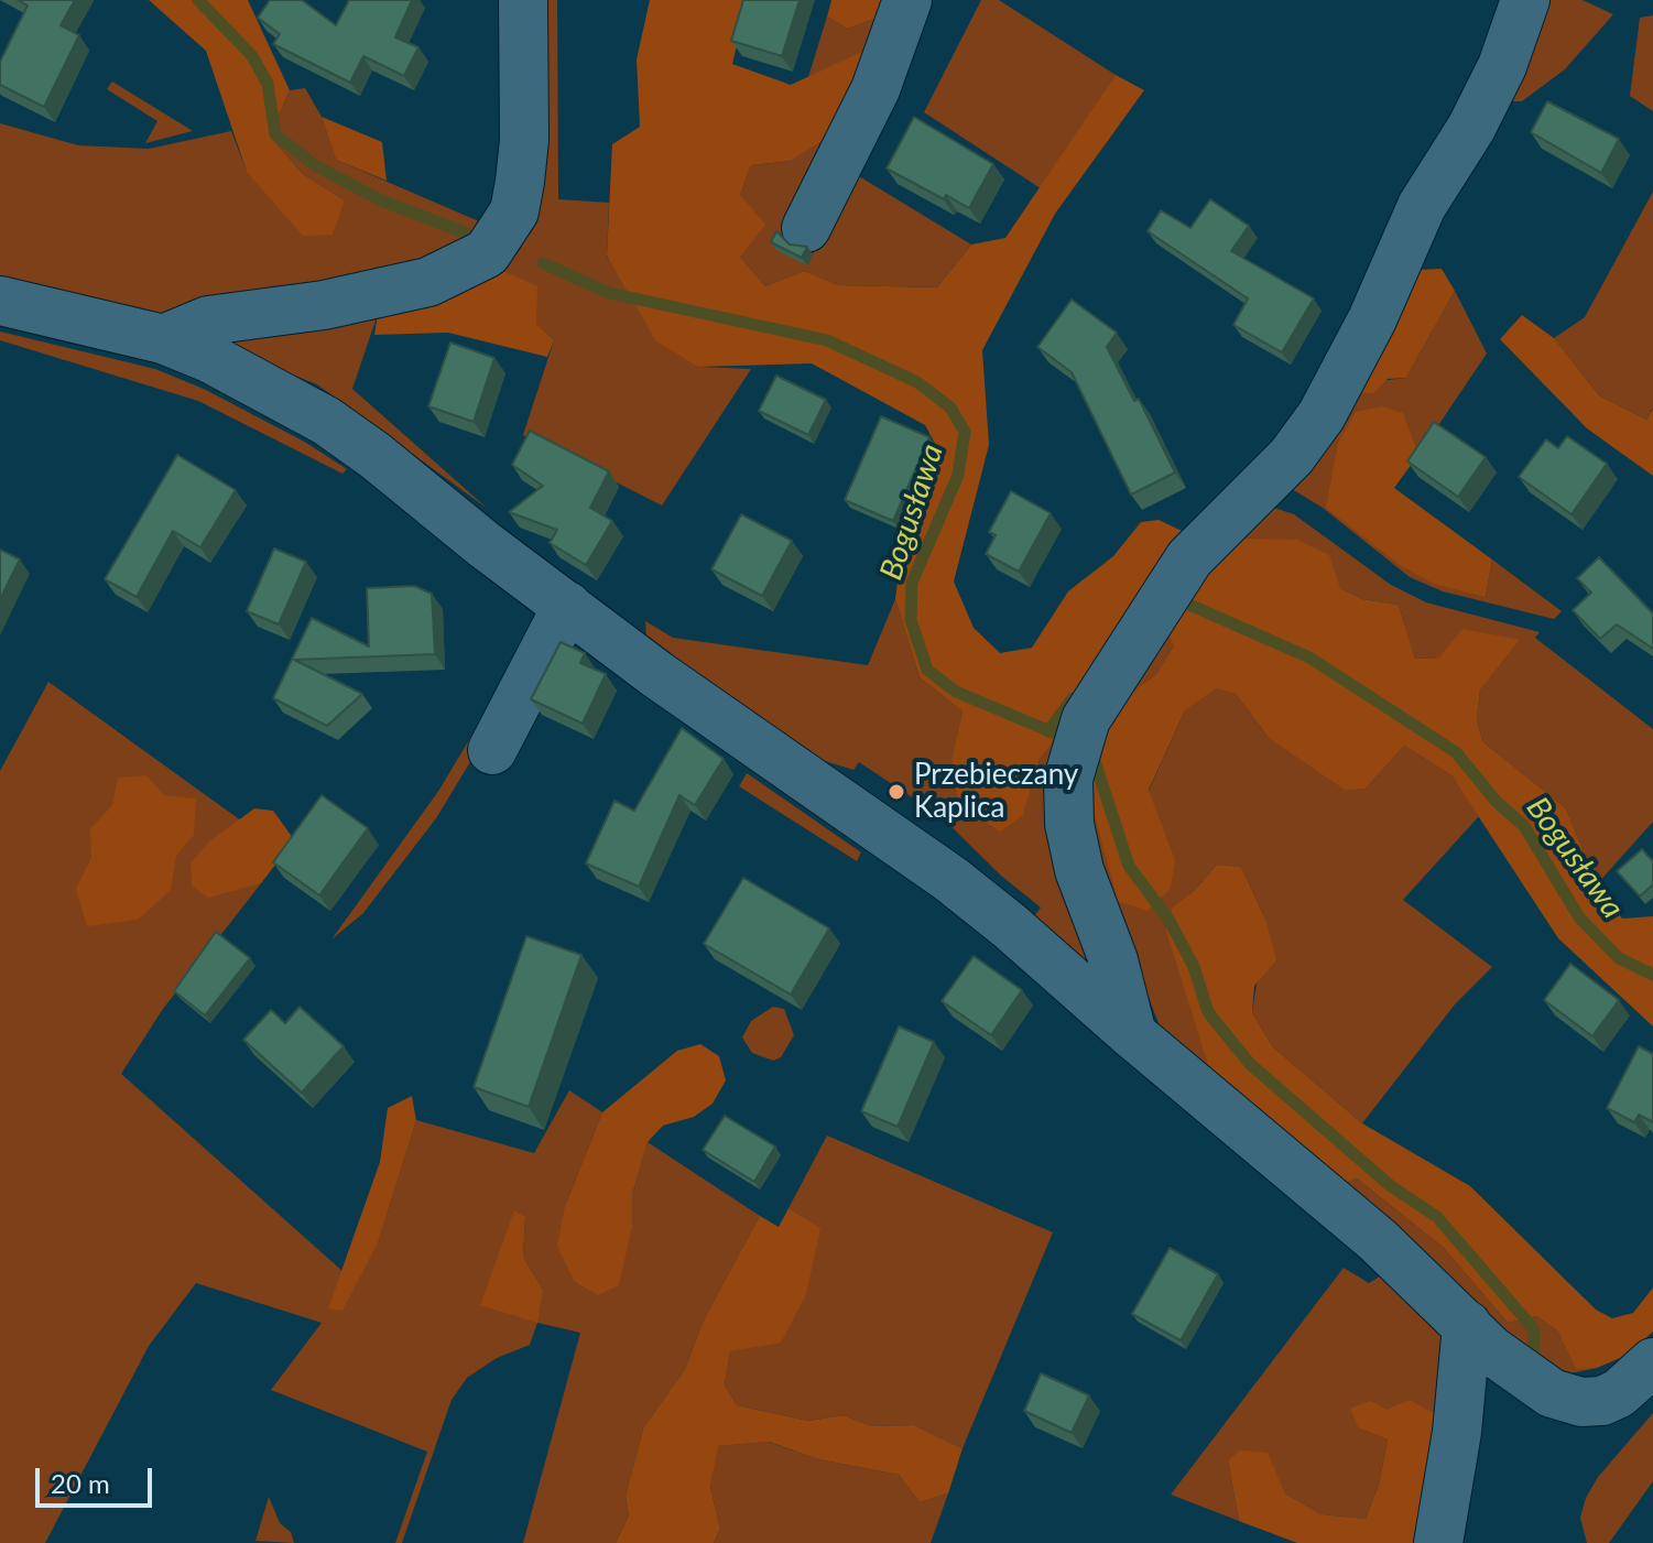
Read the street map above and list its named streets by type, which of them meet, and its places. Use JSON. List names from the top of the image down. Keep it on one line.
{"water":["Bogusława"],"places":["Przebieczany Kaplica"],"scale_bar":"20 m"}
